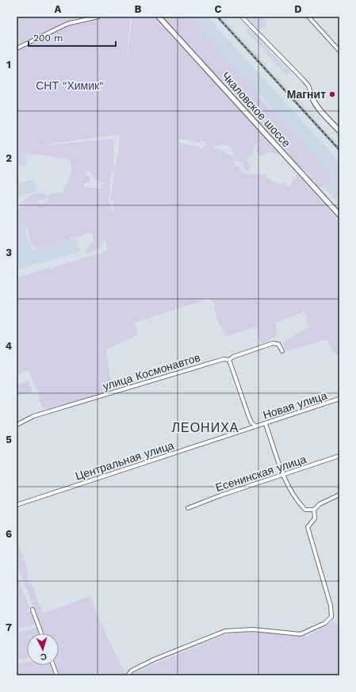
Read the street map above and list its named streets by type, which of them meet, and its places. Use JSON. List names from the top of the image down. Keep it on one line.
{"streets":{"street":["Чкаловское шоссе","улица Космонавтов","Новая улица","Центральная улица","Есенинская улица"]},"crossings":[["Новая улица","Центральная улица"]],"districts":["ЛЕОНИХА"],"parks":["СНТ \"Химик\""],"places":["Магнит"],"scale_bar":"200 m","north":"bottom","grid":{"columns":["A","B","C","D"],"rows":["1","2","3","4","5","6","7"]}}
